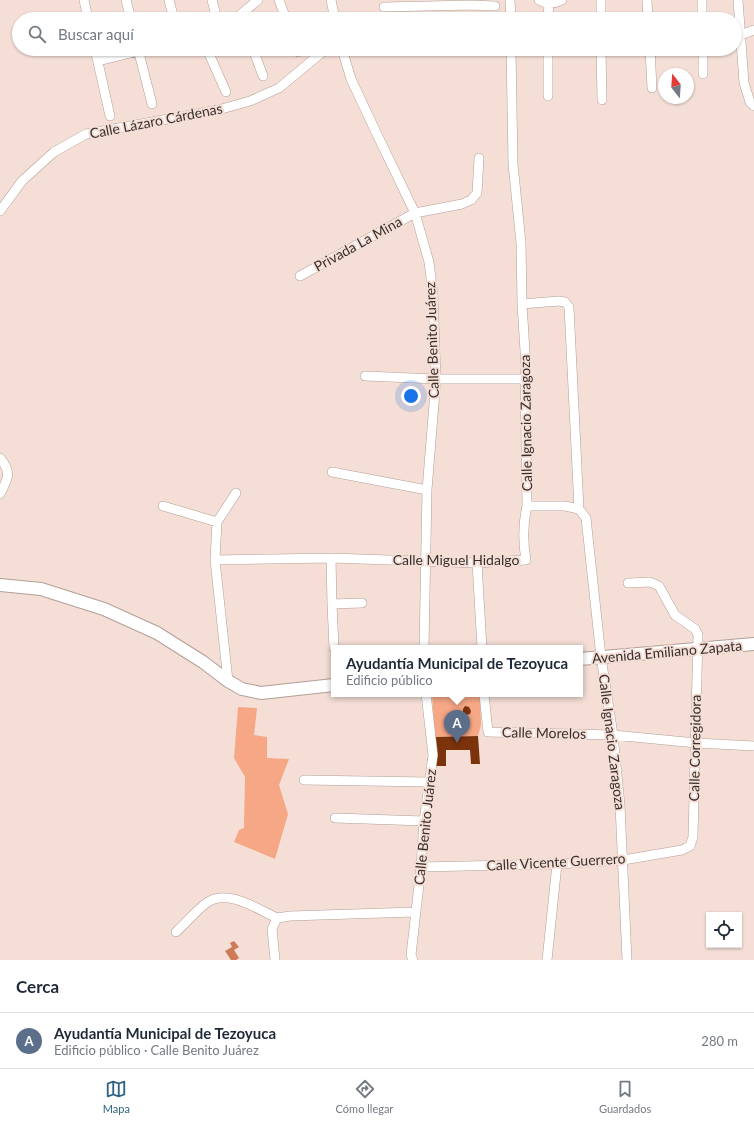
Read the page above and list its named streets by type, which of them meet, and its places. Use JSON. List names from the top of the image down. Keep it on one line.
{"streets":{"street":["Calle Lázaro Cárdenas","Privada La Mina","Calle Benito Juárez","Calle Ignacio Zaragoza","Calle Miguel Hidalgo","Avenida Emiliano Zapata","Calle Morelos","Calle Corregidora","Calle Vicente Guerrero"]},"crossings":[["Privada La Mina","Calle Benito Juárez"],["Calle Benito Juárez","Calle Miguel Hidalgo"],["Calle Benito Juárez","Calle Vicente Guerrero"],["Calle Ignacio Zaragoza","Calle Miguel Hidalgo"],["Calle Ignacio Zaragoza","Avenida Emiliano Zapata"],["Calle Ignacio Zaragoza","Calle Morelos"],["Calle Ignacio Zaragoza","Calle Vicente Guerrero"],["Avenida Emiliano Zapata","Calle Corregidora"],["Calle Morelos","Calle Corregidora"],["Calle Corregidora","Calle Vicente Guerrero"]],"north":"top","page":{"search":"Buscar aquí","popup":["Ayudantía Municipal de Tezoyuca","Edificio público"],"pins":"A","heading":"Cerca","list":[{"mark":"A","name":"Ayudantía Municipal de Tezoyuca","note":"Edificio público · Calle Benito Juárez","value":"280 m"}],"nav":["Mapa","Cómo llegar","Guardados"]}}
